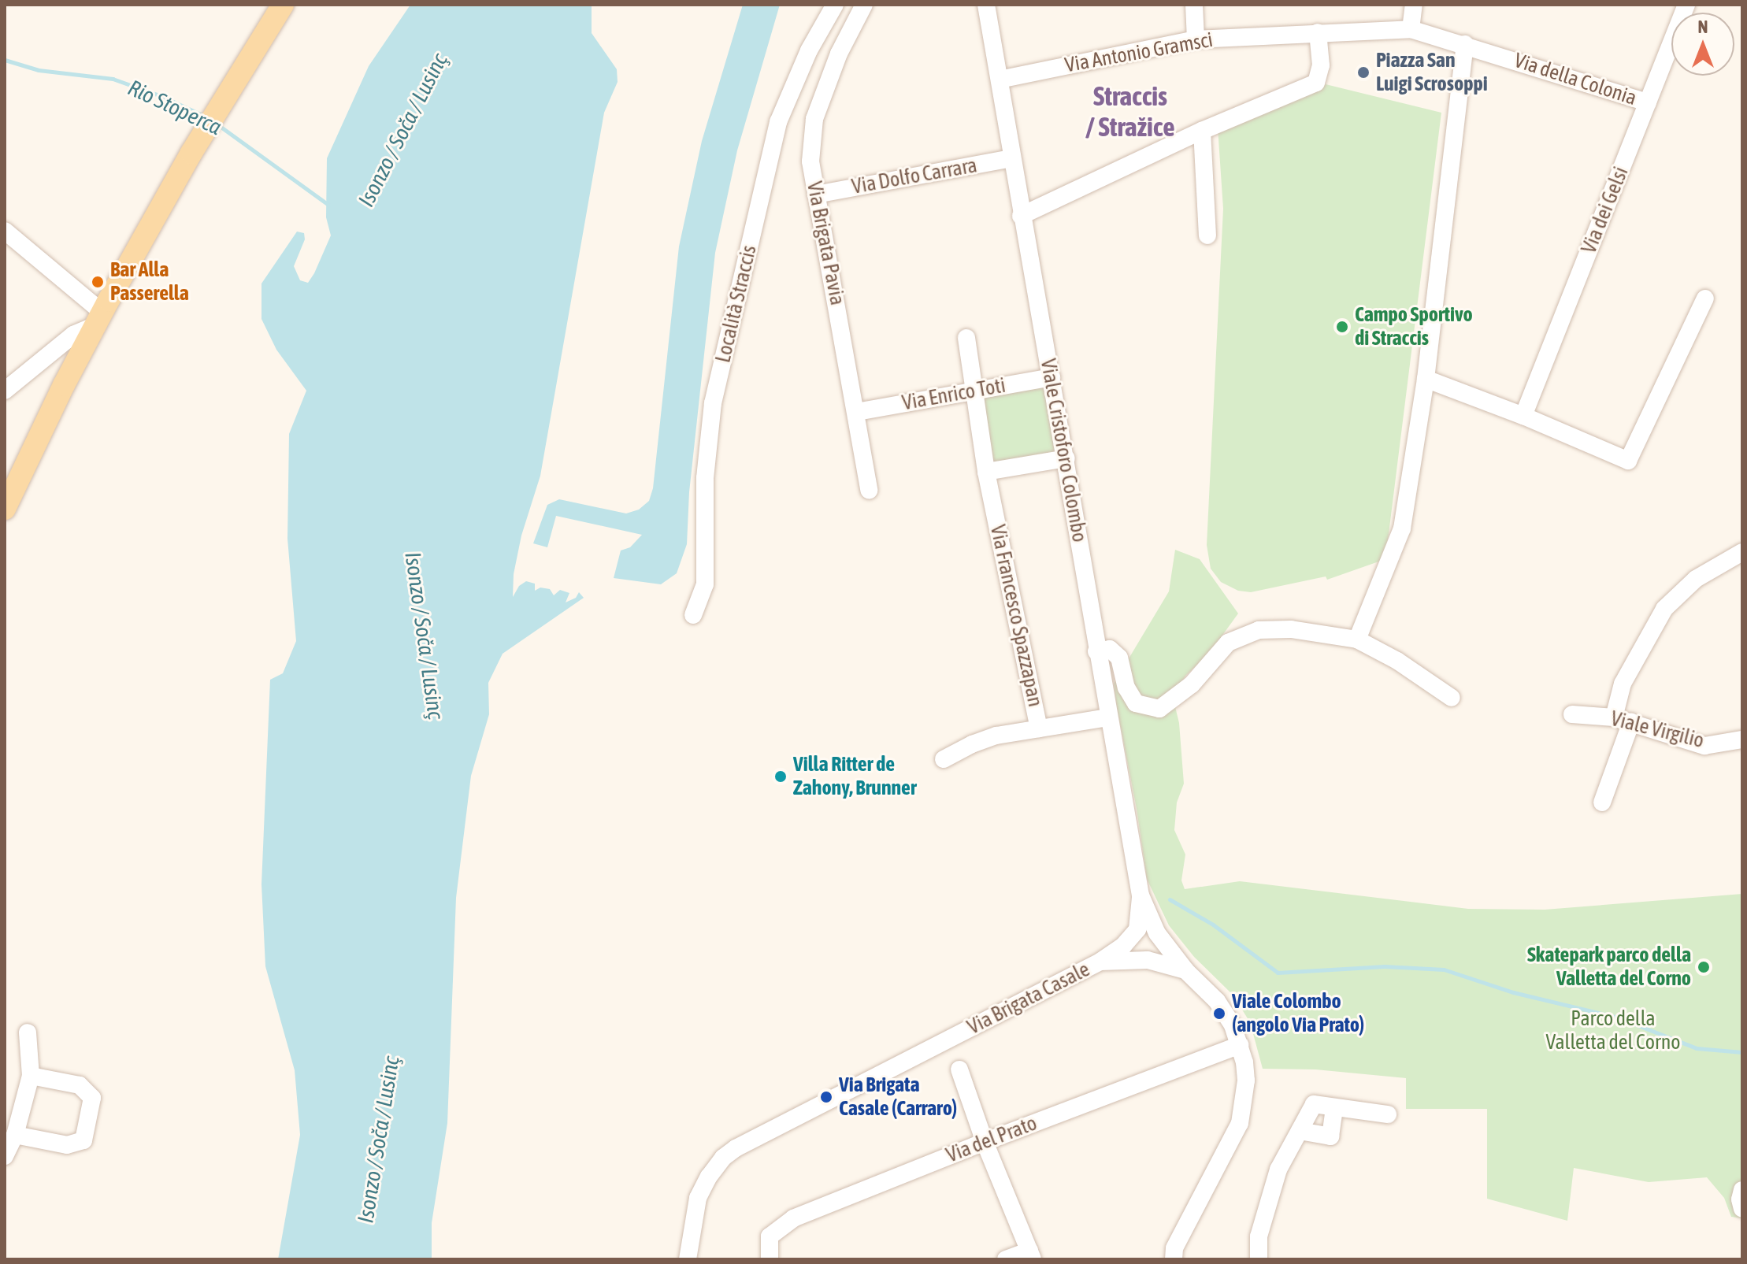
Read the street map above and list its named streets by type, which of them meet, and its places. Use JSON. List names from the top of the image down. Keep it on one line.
{"streets":{"street":["Via Antonio Gramsci","Via della Colonia","Via Dolfo Carrara","Via dei Gelsi","Via Brigata Pavia","Località Straccis","Via Enrico Toti","Viale Cristoforo Colombo","Via Francesco Spazzapan","Viale Virgilio","Via Brigata Casale","Via del Prato"]},"crossings":[["Via Antonio Gramsci","Via della Colonia"],["Via Antonio Gramsci","Viale Cristoforo Colombo"],["Via della Colonia","Via dei Gelsi"],["Via Dolfo Carrara","Via Brigata Pavia"],["Via Dolfo Carrara","Viale Cristoforo Colombo"],["Via Brigata Pavia","Via Enrico Toti"],["Via Enrico Toti","Viale Cristoforo Colombo"],["Via Enrico Toti","Via Francesco Spazzapan"],["Viale Cristoforo Colombo","Via Francesco Spazzapan"],["Viale Cristoforo Colombo","Via Brigata Casale"],["Via Brigata Casale","Via del Prato"]],"districts":["Straccis / Stražice"],"water":["Rio Stoperca","Isonzo / Soča / Lusinç"],"parks":["Parco della Valletta del Corno"],"places":["Piazza San Luigi Scrosoppi","Bar Alla Passerella","Campo Sportivo di Straccis","Villa Ritter de Zahony, Brunner","Skatepark parco della Valletta del Corno","Viale Colombo (angolo Via Prato)","Via Brigata Casale (Carraro)"],"north":"top"}
